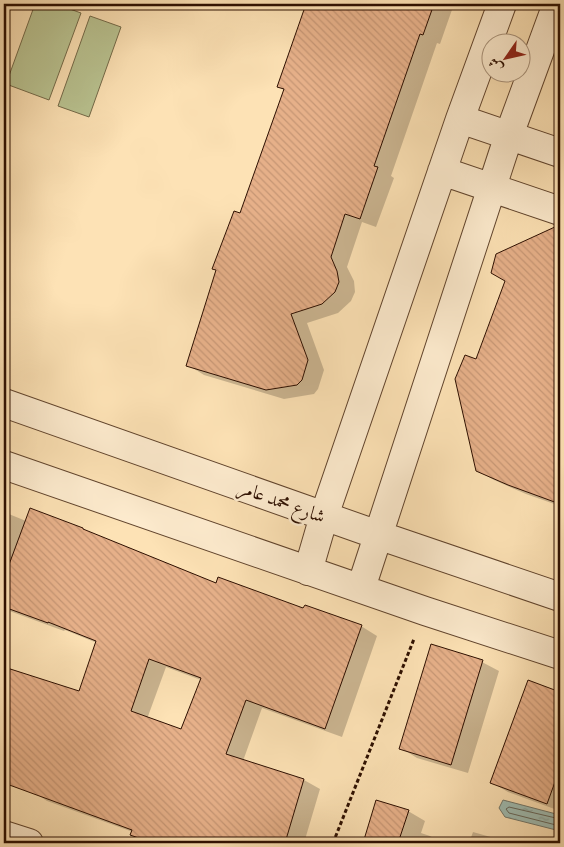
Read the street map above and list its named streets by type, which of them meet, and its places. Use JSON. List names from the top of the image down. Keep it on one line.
{"streets":{"street":["شارع محمد عامر"]},"north":"bottom left"}
